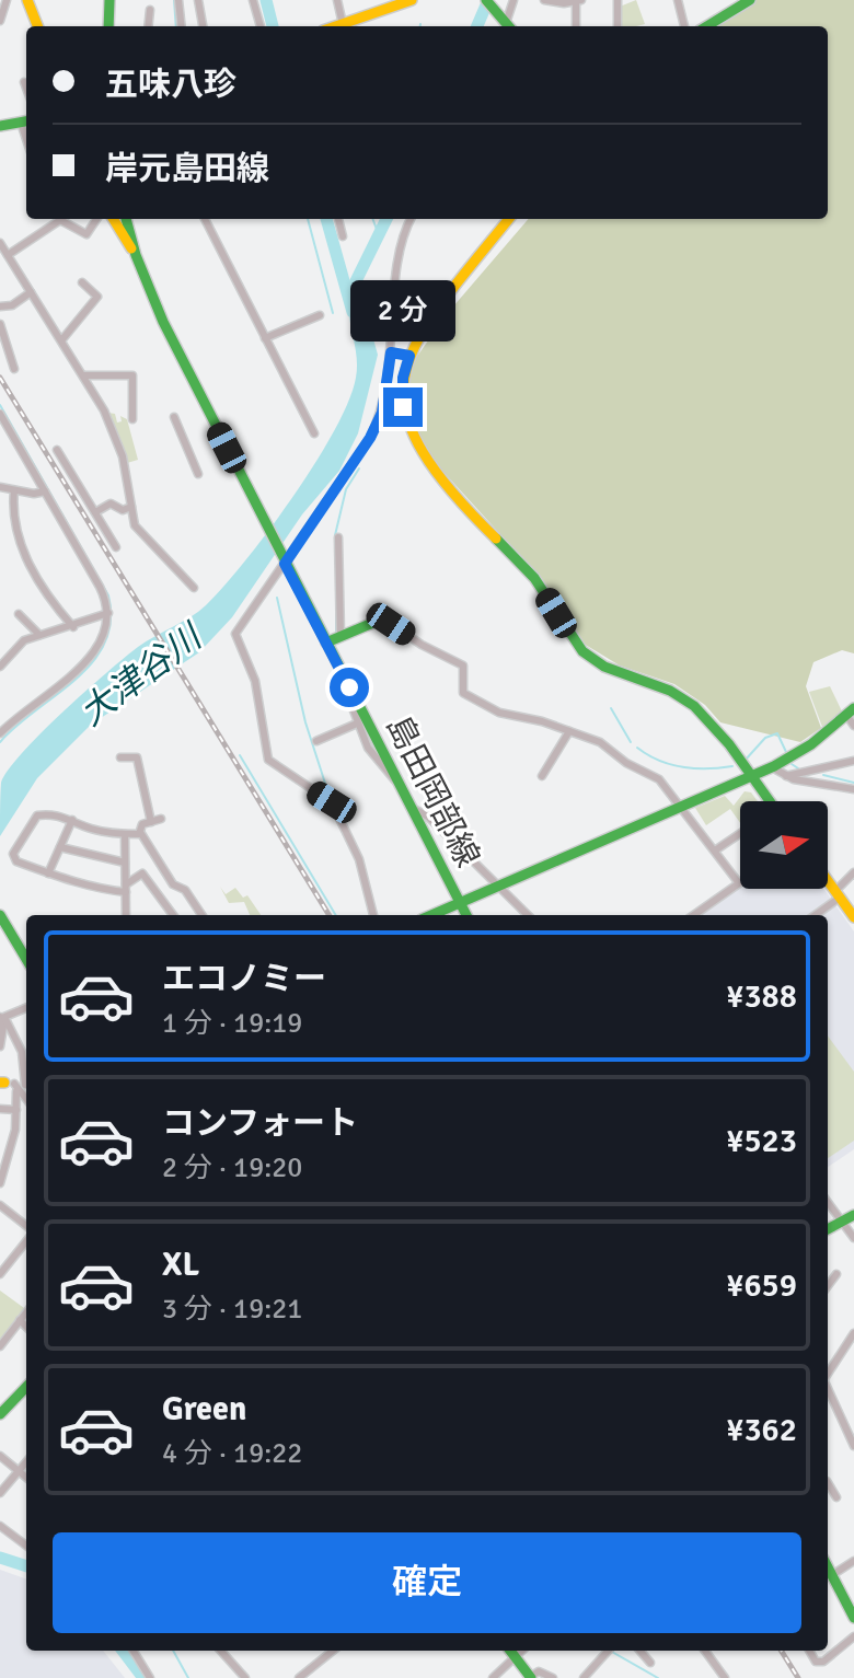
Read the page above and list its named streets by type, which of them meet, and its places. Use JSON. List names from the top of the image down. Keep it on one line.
{"streets":{"street":["島田岡部線"]},"water":["大津谷川"],"north":"right","page":{"banner":["五味八珍","岸元島田線"],"bubble":"2 分","list":[{"name":"エコノミー","note":"1 分 · 19:19","value":"¥388"},{"name":"コンフォート","note":"2 分 · 19:20","value":"¥523"},{"name":"XL","note":"3 分 · 19:21","value":"¥659"},{"name":"Green","note":"4 分 · 19:22","value":"¥362"}],"buttons":"確定"}}
